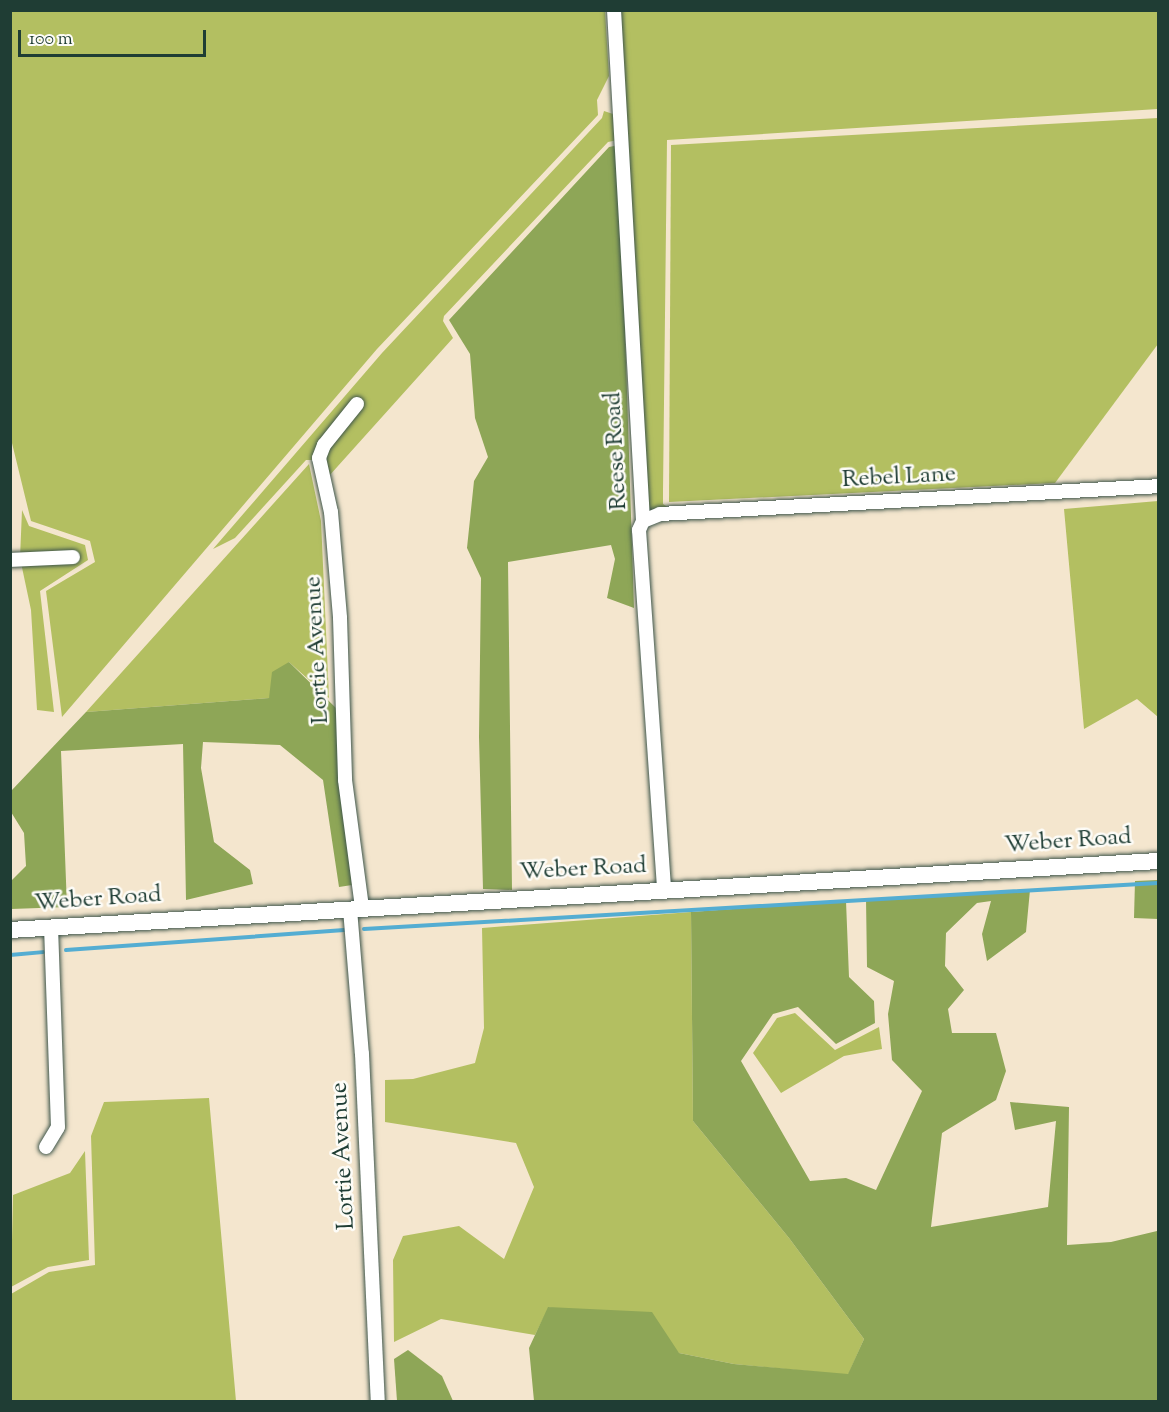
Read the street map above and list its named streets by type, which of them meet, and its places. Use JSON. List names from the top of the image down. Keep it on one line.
{"streets":{"street":["Reese Road","Rebel Lane","Lortie Avenue","Weber Road"]},"crossings":[["Reese Road","Rebel Lane"],["Reese Road","Weber Road"],["Lortie Avenue","Weber Road"]],"scale_bar":"100 m"}
